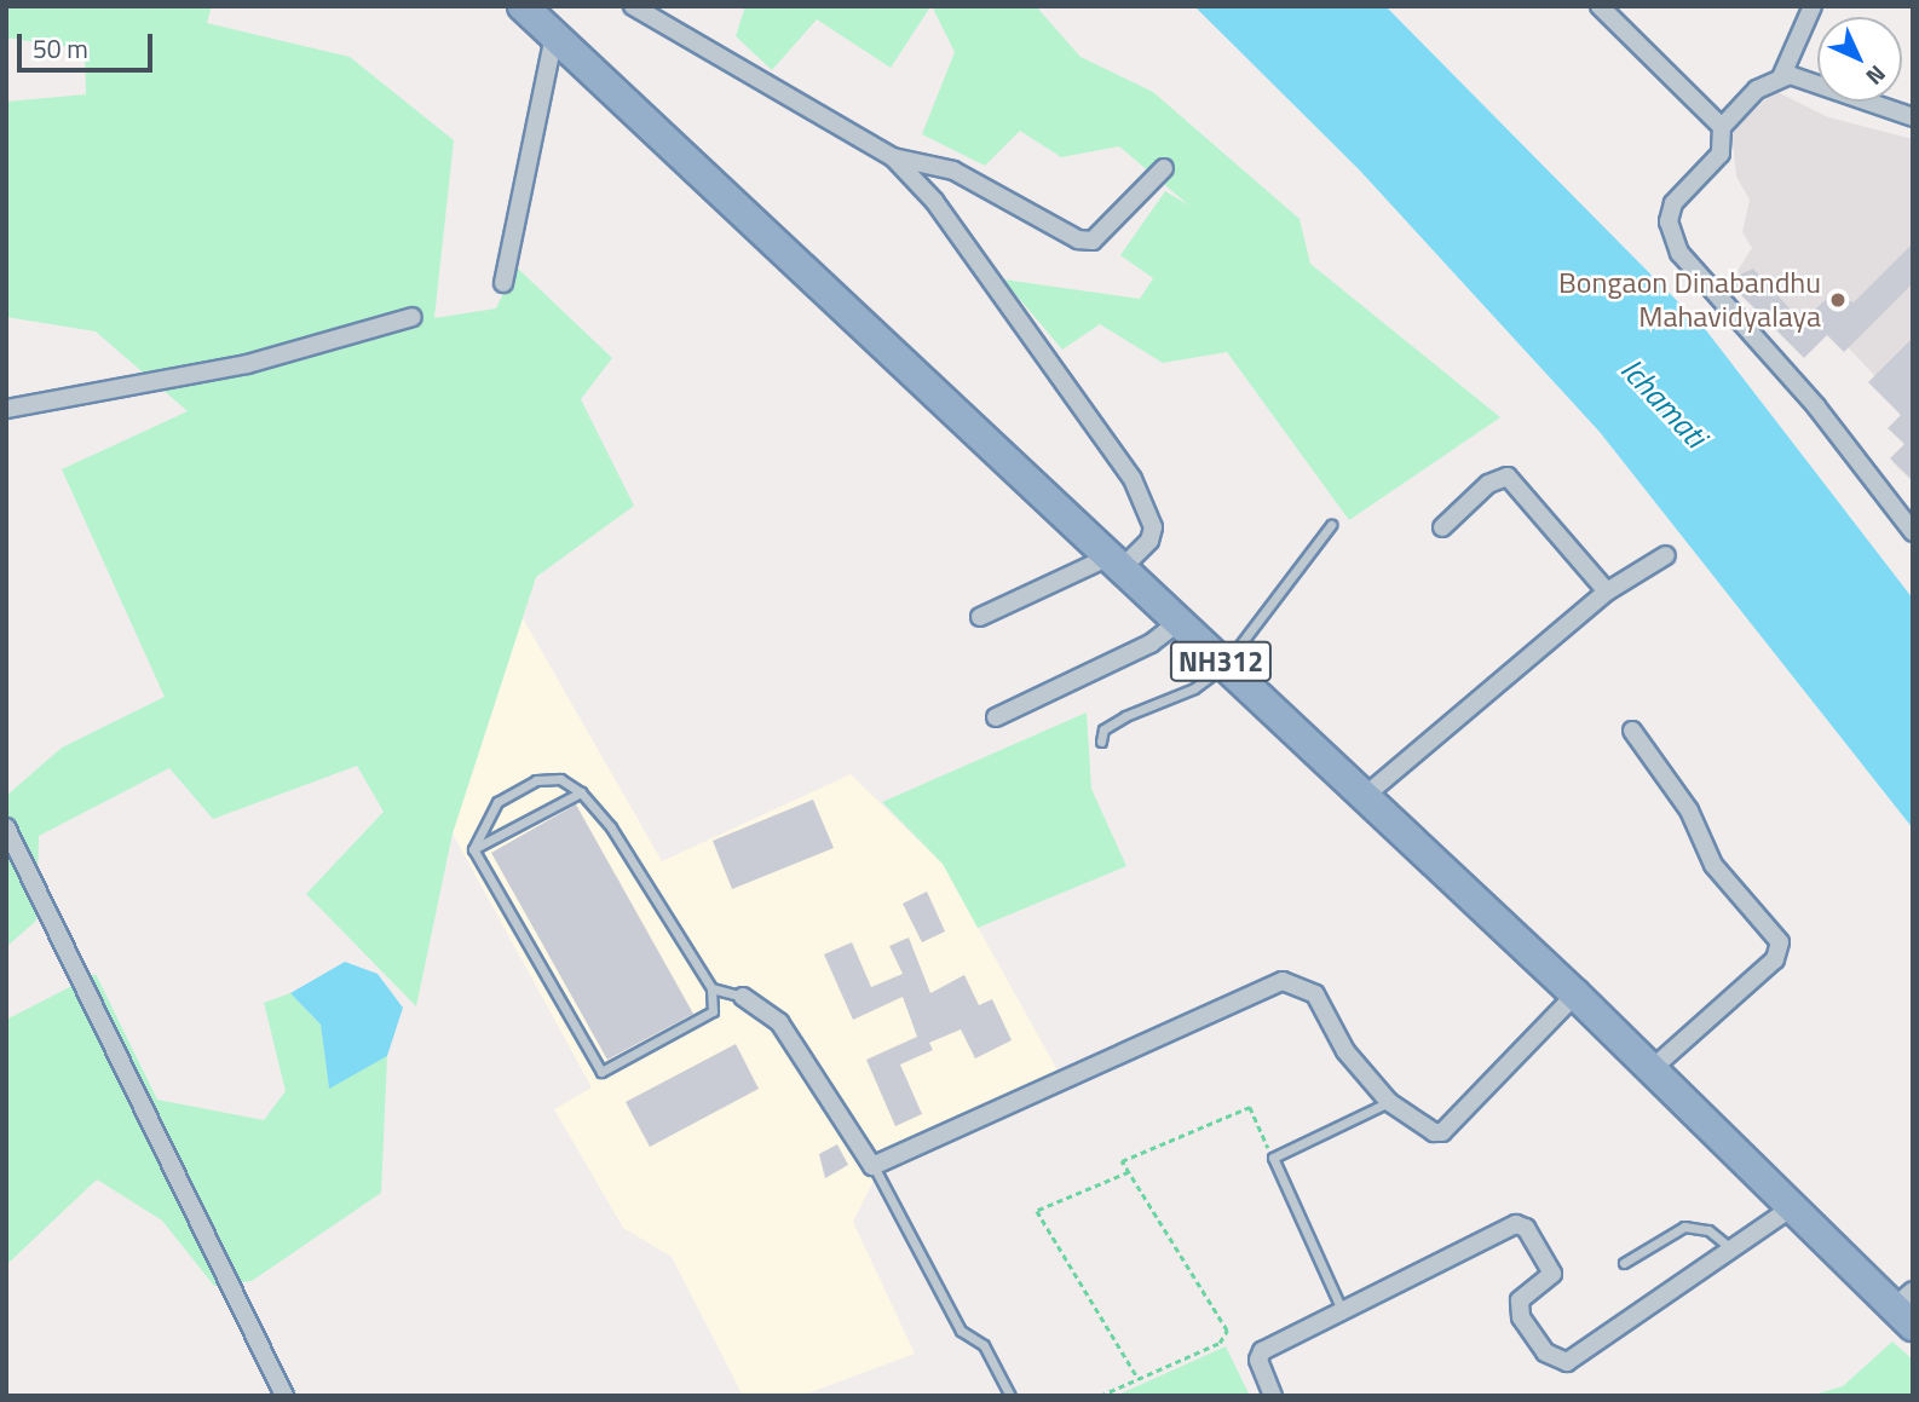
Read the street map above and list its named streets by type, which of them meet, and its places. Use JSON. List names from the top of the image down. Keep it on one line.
{"streets":{"highway":["NH312"]},"water":["Ichamati"],"places":["Bongaon Dinabandhu Mahavidyalaya"],"scale_bar":"50 m","north":"bottom right"}
